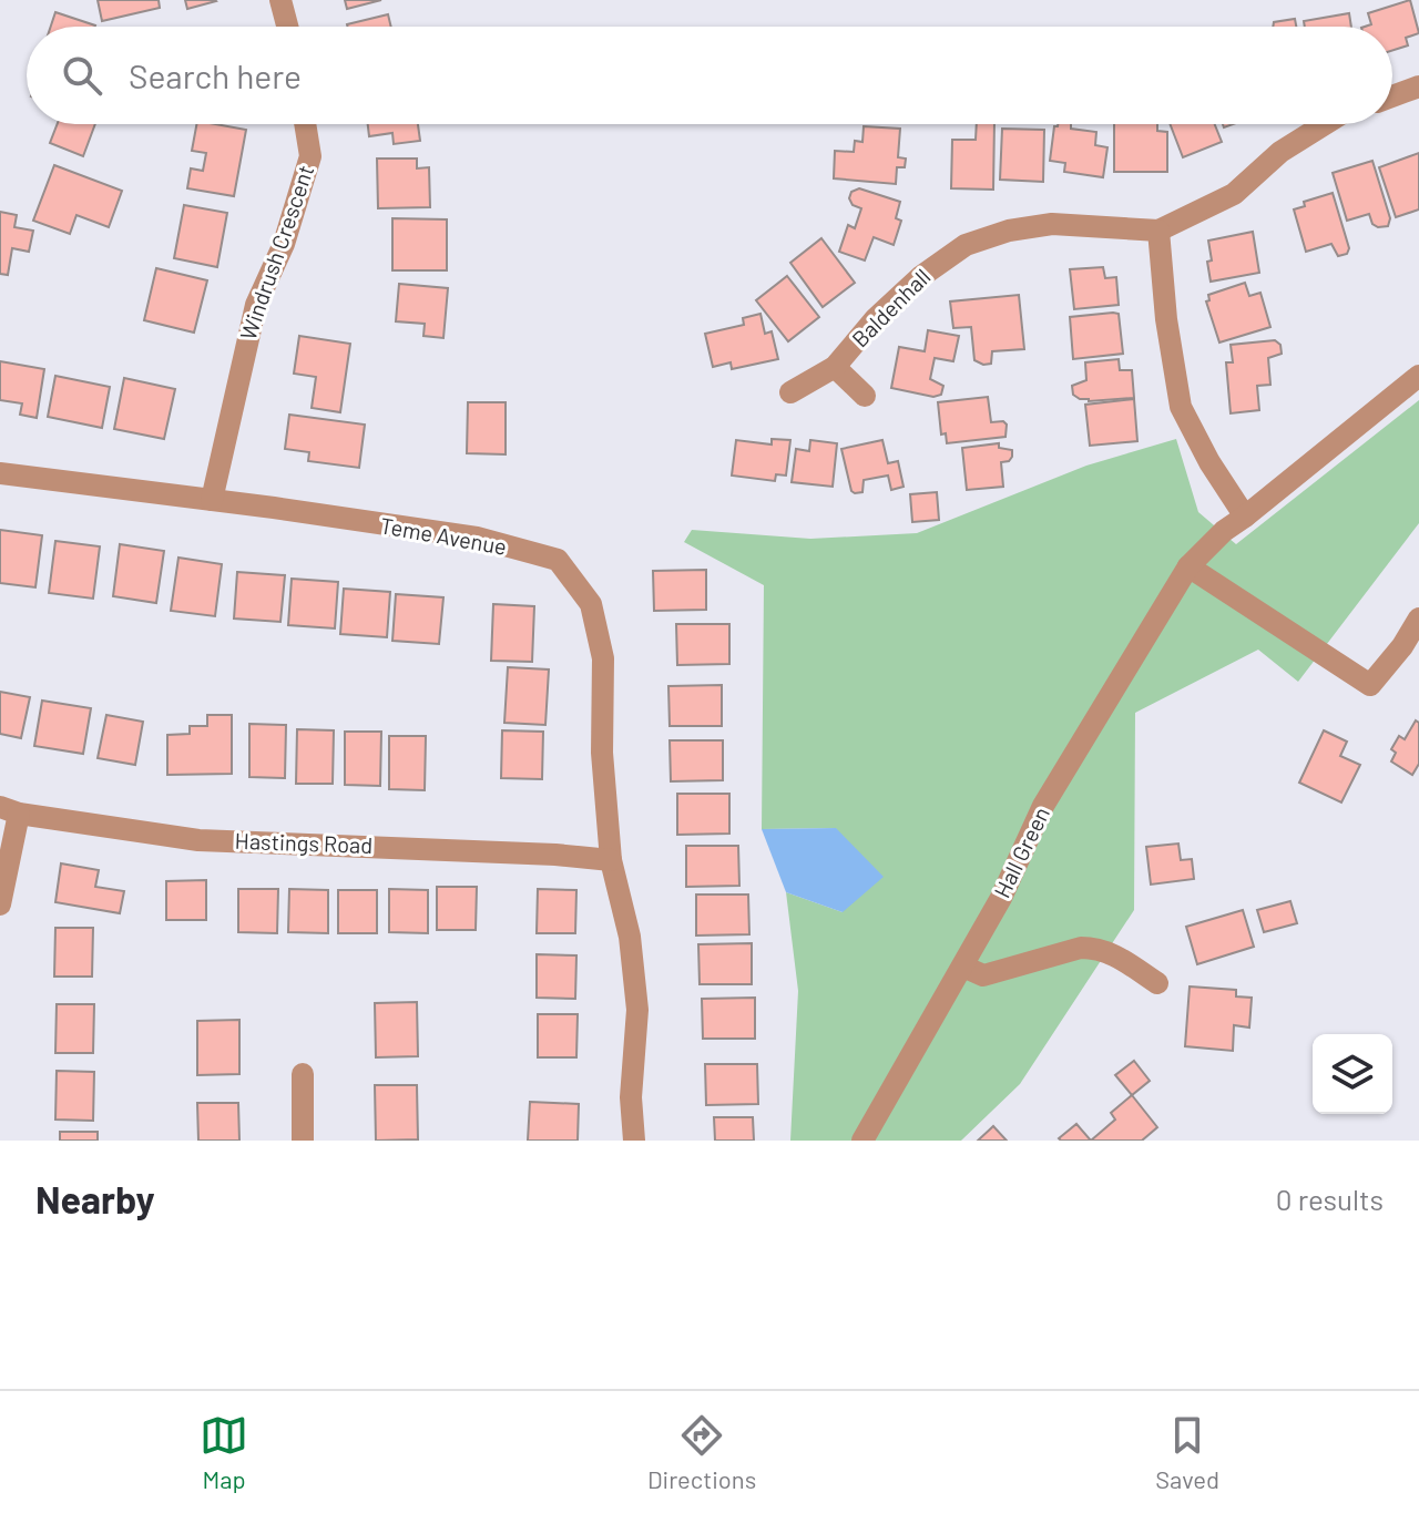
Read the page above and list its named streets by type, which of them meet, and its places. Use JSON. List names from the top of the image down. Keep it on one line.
{"streets":{"street":["Windrush Crescent","Baldenhall","Teme Avenue","Hastings Road","Hall Green"]},"crossings":[["Windrush Crescent","Teme Avenue"],["Teme Avenue","Hastings Road"]],"page":{"search":"Search here","heading":["Nearby","0 results"],"nav":["Map","Directions","Saved"]}}
